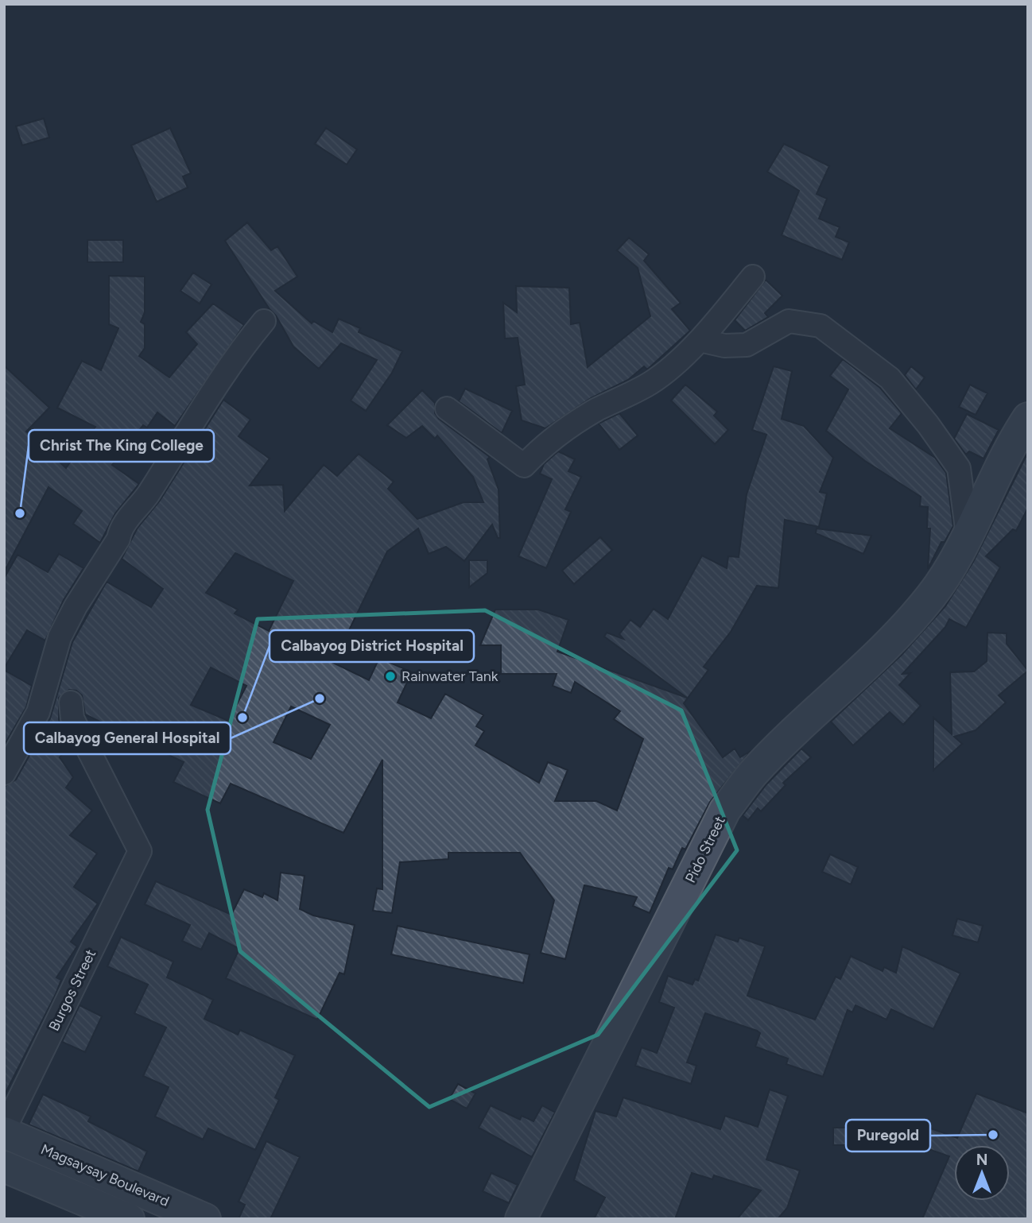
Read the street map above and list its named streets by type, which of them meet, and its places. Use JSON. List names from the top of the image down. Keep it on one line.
{"streets":{"street":["Pido Street","Burgos Street","Magsaysay Boulevard"]},"crossings":[["Burgos Street","Magsaysay Boulevard"]],"places":["Christ The King College","Rainwater Tank","Calbayog General Hospital","Calbayog District Hospital","Puregold"],"north":"top"}
